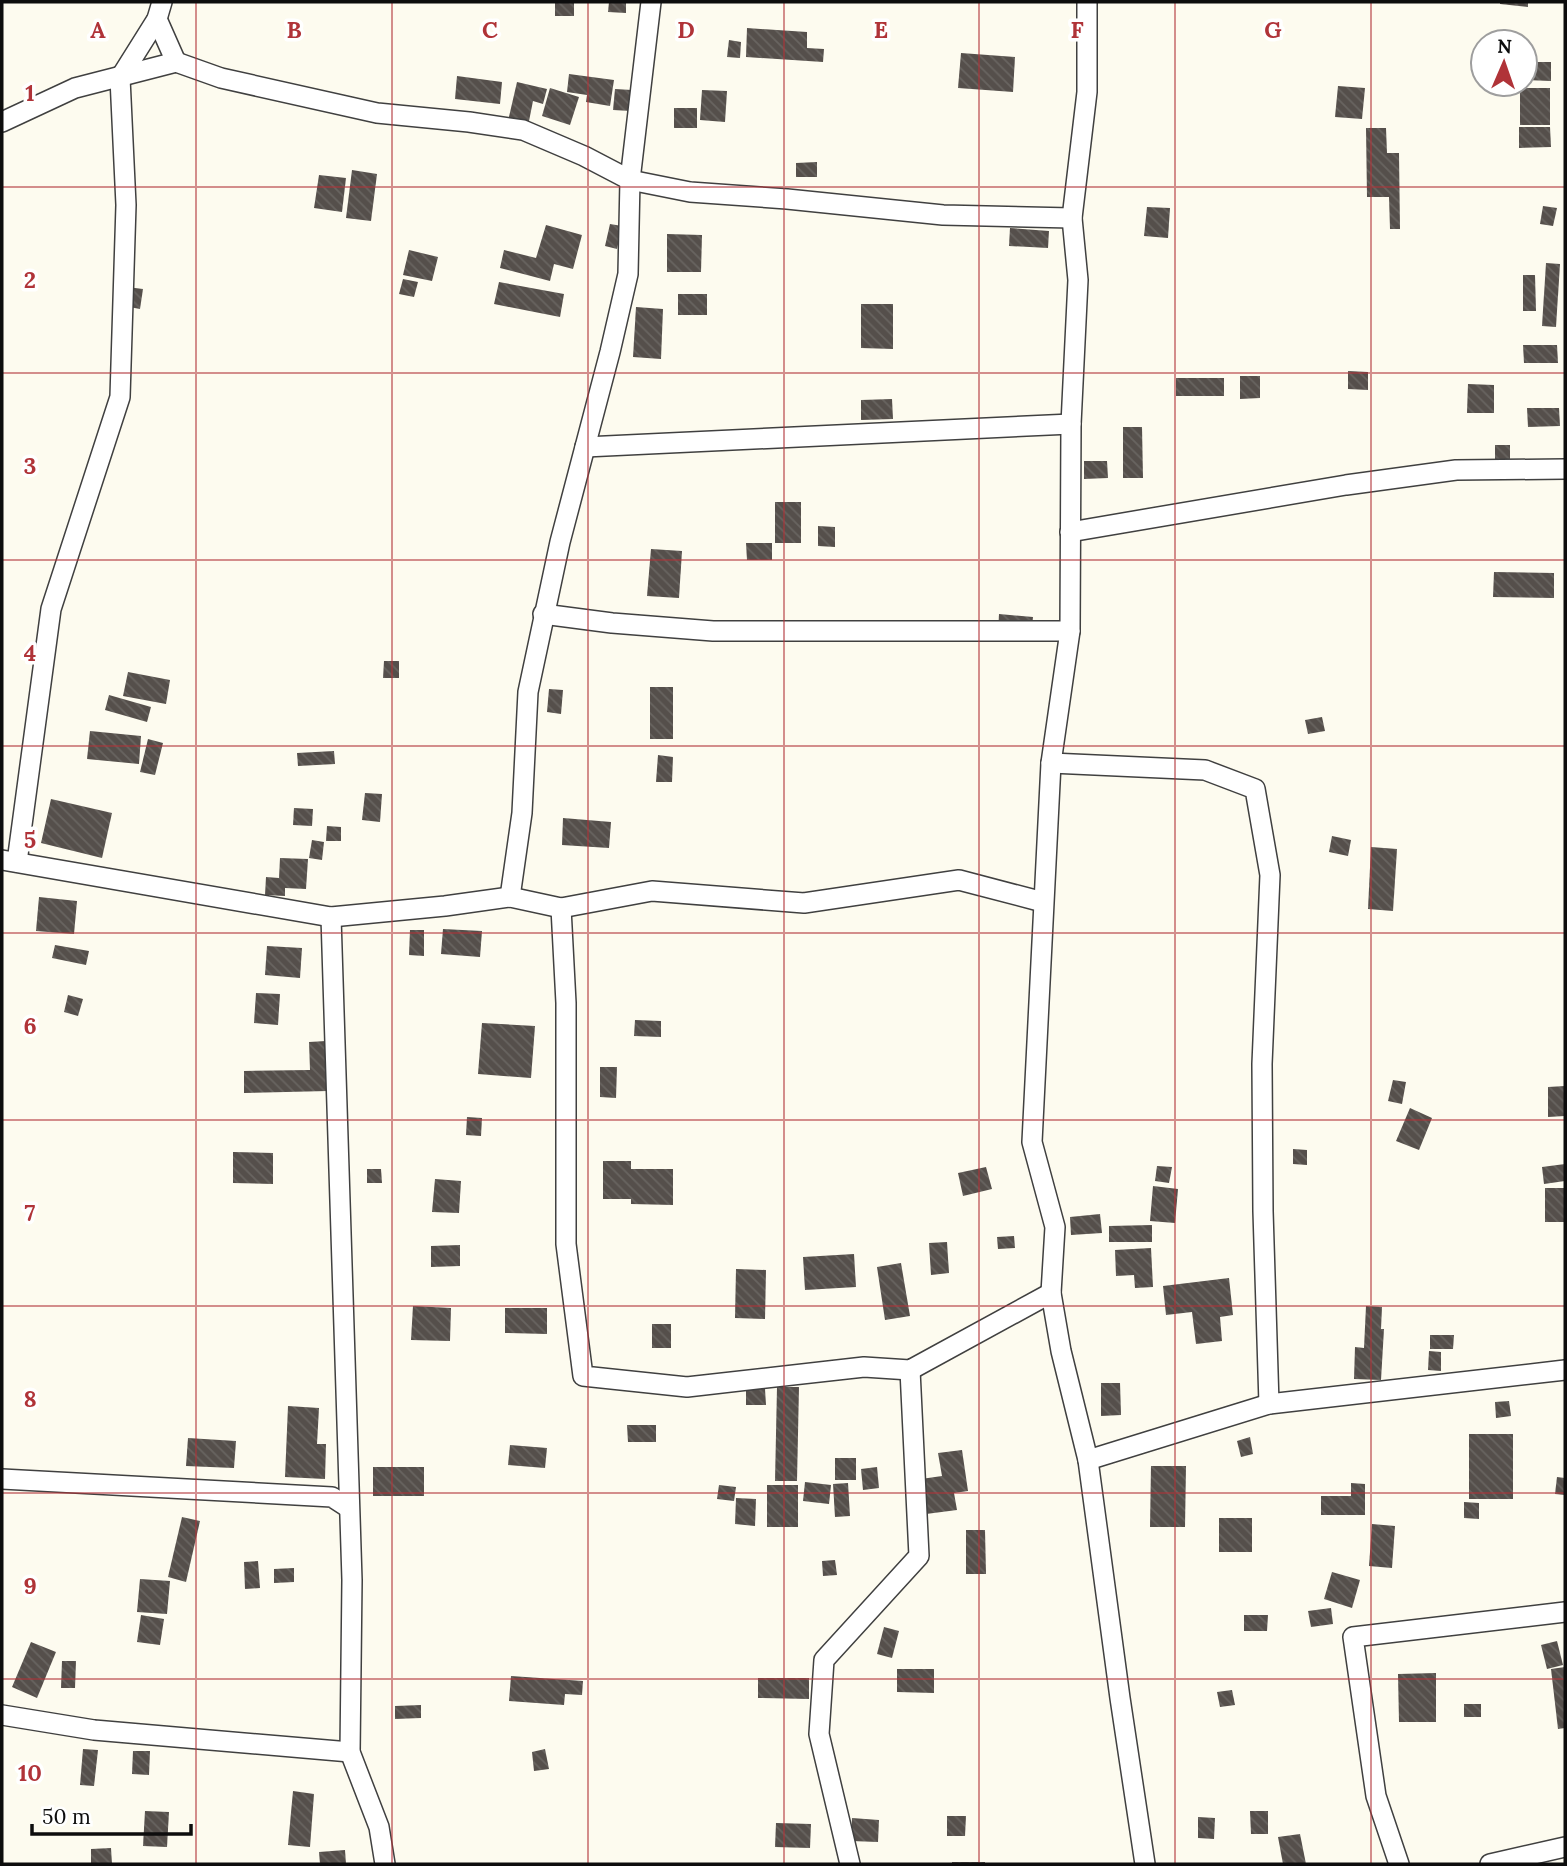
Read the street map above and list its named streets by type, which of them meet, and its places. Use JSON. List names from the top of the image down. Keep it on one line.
{"scale_bar":"50 m","north":"top","grid":{"columns":["A","B","C","D","E","F","G"],"rows":["1","2","3","4","5","6","7","8","9","10"]}}
